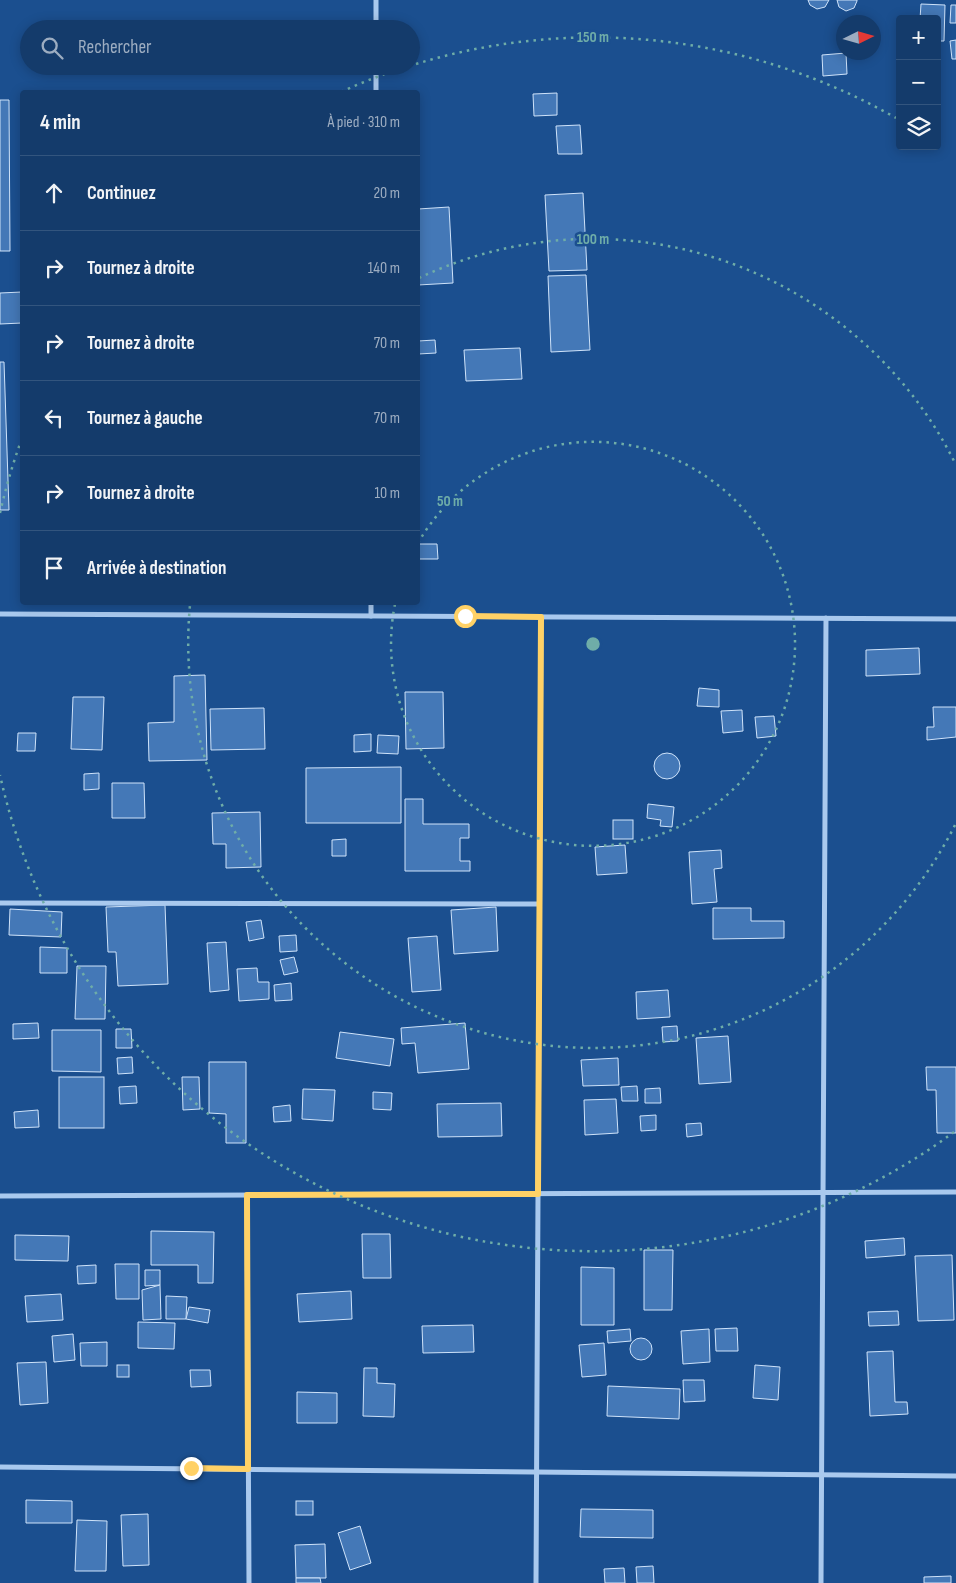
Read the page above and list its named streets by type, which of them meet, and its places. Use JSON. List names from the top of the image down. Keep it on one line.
{"north":"right","page":{"map_buttons":["+","−"],"search":"Rechercher","heading":["4 min","À pied · 310 m"],"list":[["Continuez","20 m"],["Tournez à droite","140 m"],["Tournez à droite","70 m"],["Tournez à gauche","70 m"],["Tournez à droite","10 m"],"Arrivée à destination"]},"rings":["150 m","100 m","50 m"]}
